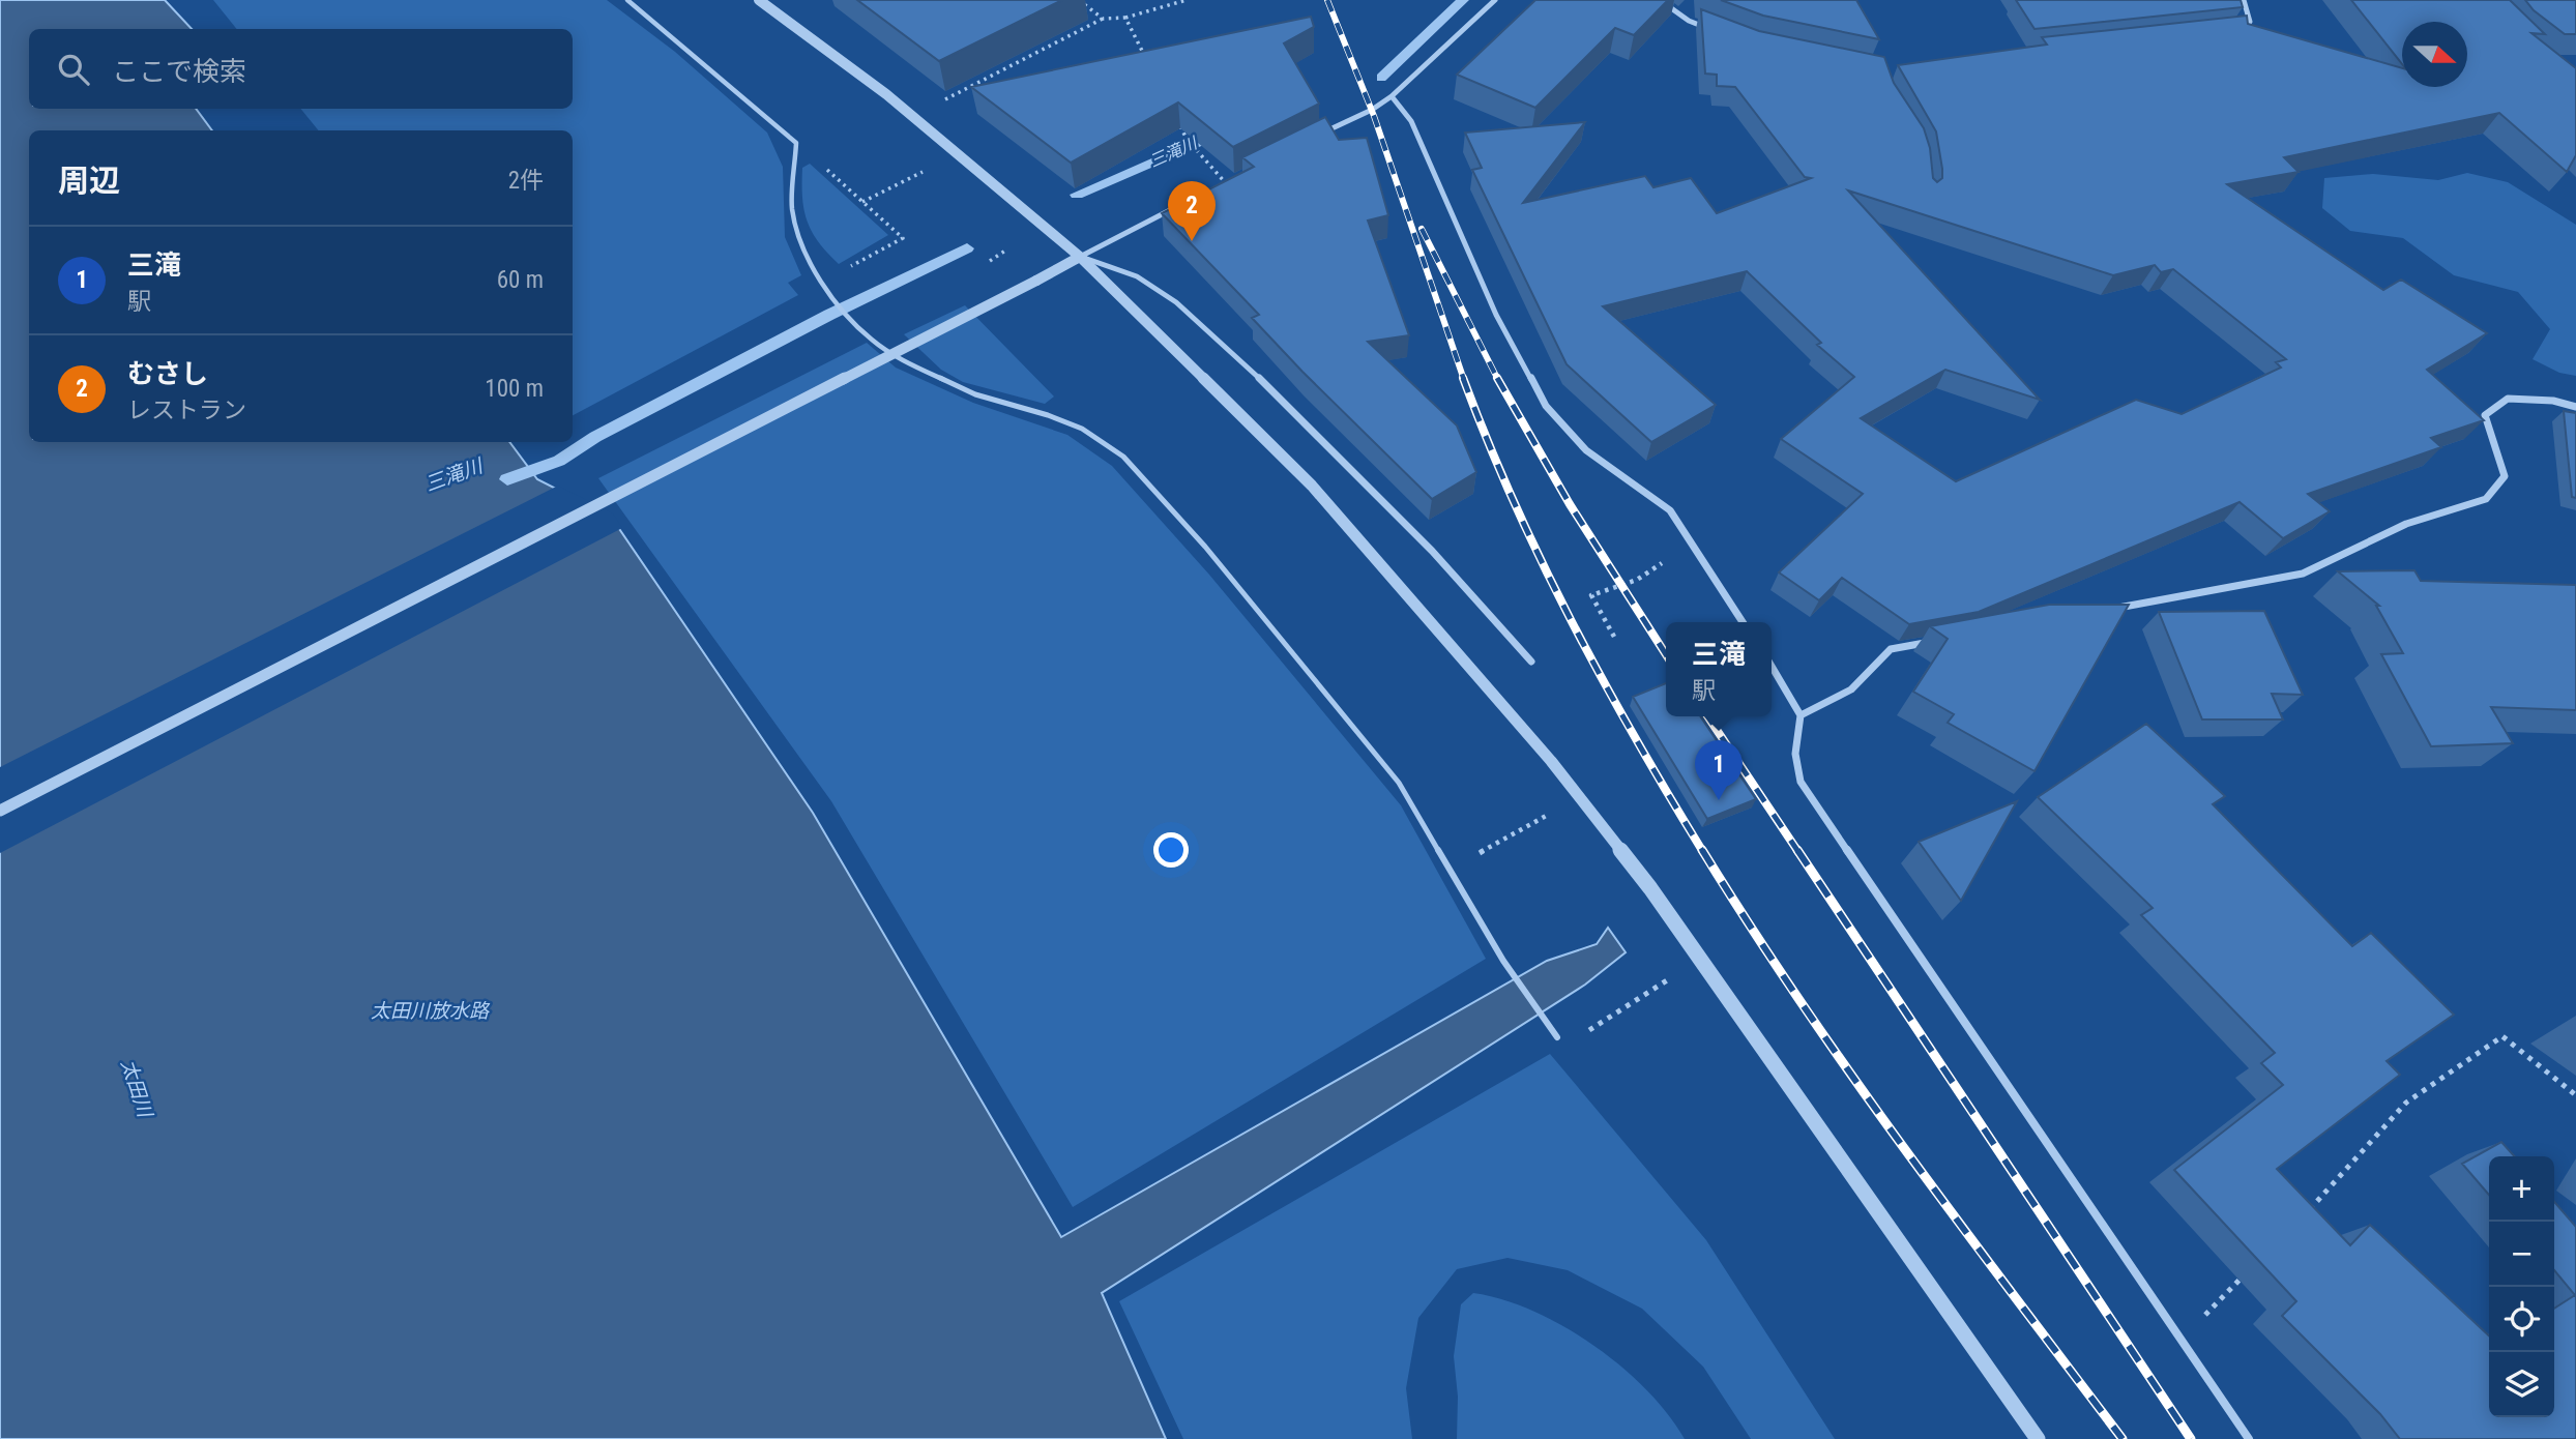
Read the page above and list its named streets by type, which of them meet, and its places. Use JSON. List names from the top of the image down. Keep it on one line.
{"water":["三滝川","太田川放水路","太田川"],"north":"right","page":{"search":"ここで検索","heading":["周辺","2件"],"pins":["2","1"],"list":[{"mark":"1","name":"三滝","note":"駅","value":"60 m"},{"mark":"2","name":"むさし","note":"レストラン","value":"100 m"}],"popup":["三滝","駅"],"map_buttons":["+","−"]}}
